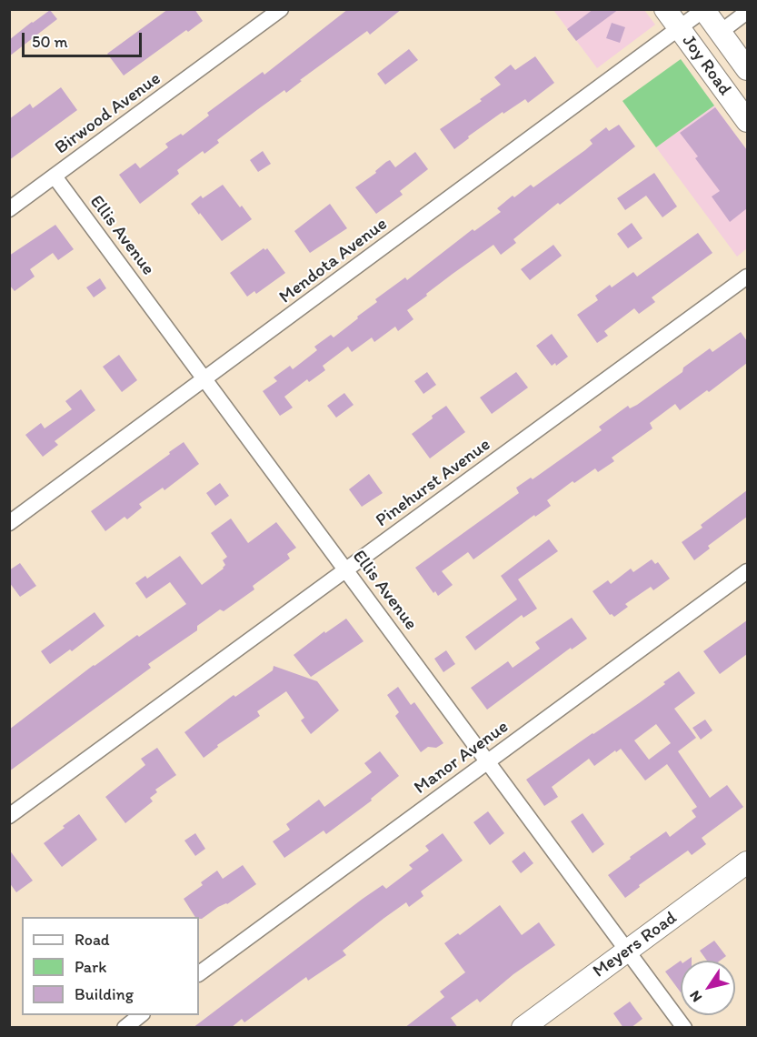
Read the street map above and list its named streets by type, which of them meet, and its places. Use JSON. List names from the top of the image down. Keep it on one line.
{"streets":{"street":["Joy Road","Birwood Avenue","Ellis Avenue","Mendota Avenue","Pinehurst Avenue","Manor Avenue","Meyers Road"]},"crossings":[["Joy Road","Mendota Avenue"],["Birwood Avenue","Ellis Avenue"],["Ellis Avenue","Mendota Avenue"],["Ellis Avenue","Pinehurst Avenue"],["Ellis Avenue","Manor Avenue"],["Ellis Avenue","Meyers Road"]],"legend":["Road","Park","Building"],"scale_bar":"50 m","north":"bottom left"}
